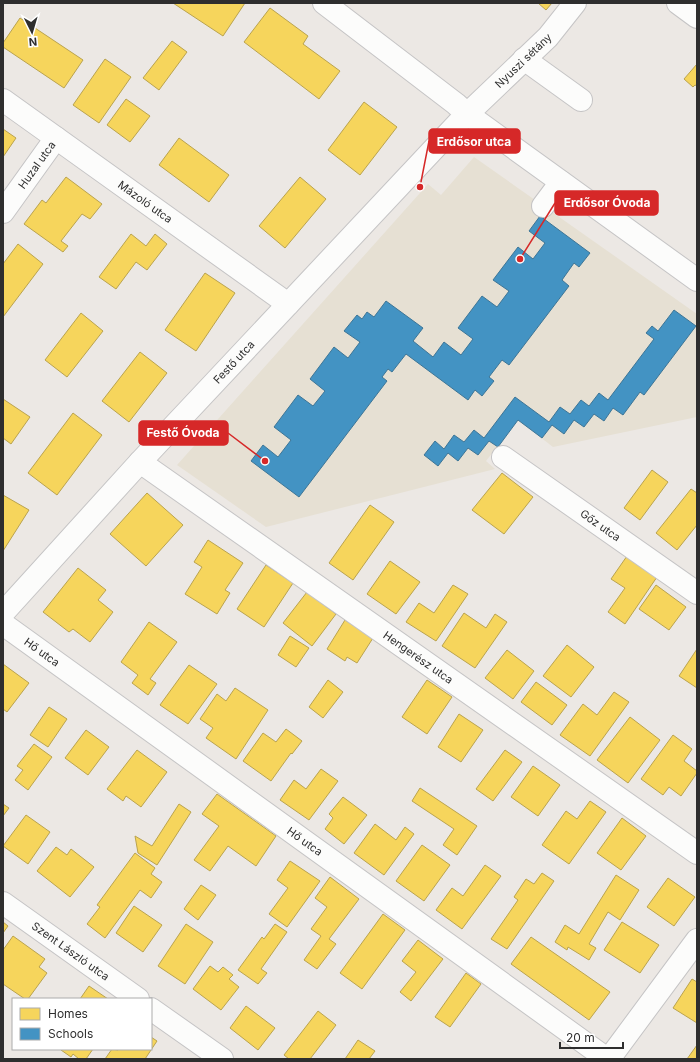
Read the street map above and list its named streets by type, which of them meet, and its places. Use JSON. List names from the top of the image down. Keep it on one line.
{"streets":{"street":["Nyuszi sétány","Huzal utca","Mázoló utca","Festő utca","Gőz utca","Hő utca","Hengerész utca","Szent László utca"]},"crossings":[["Nyuszi sétány","Festő utca"],["Huzal utca","Mázoló utca"],["Mázoló utca","Festő utca"],["Festő utca","Hengerész utca"]],"places":["Erdősor utca","Erdősor Óvoda","Festő Óvoda"],"legend":["Homes","Schools"],"scale_bar":"20 m","north":"bottom"}
